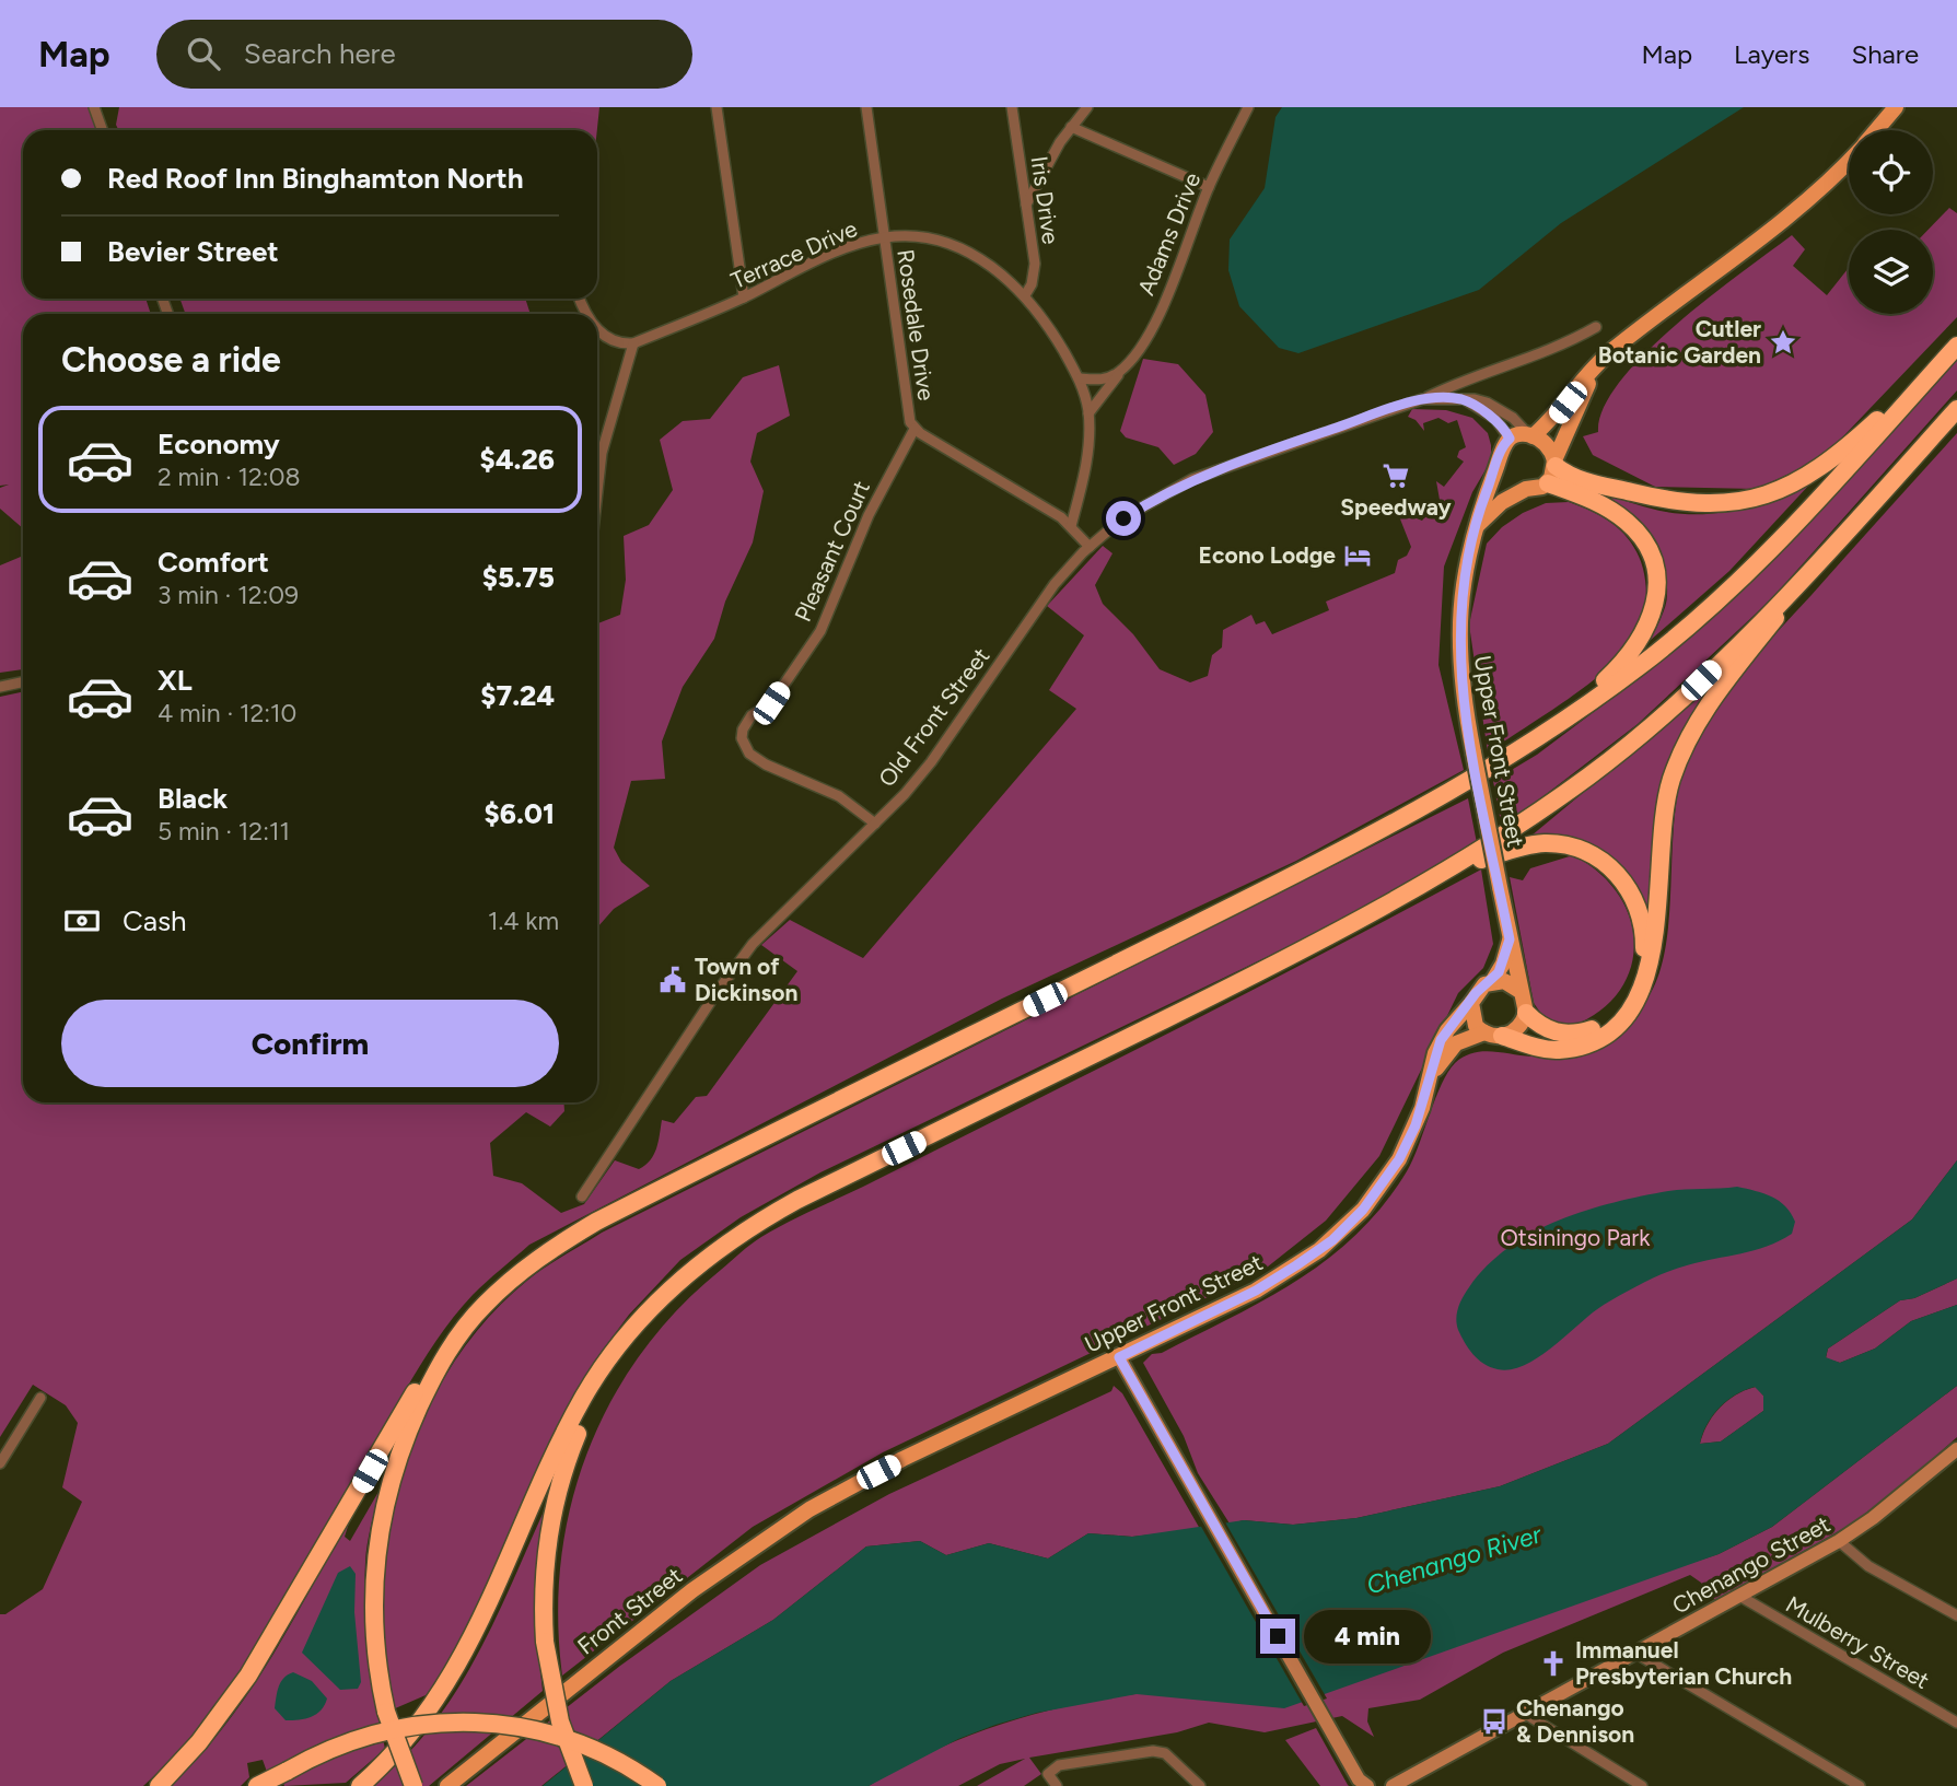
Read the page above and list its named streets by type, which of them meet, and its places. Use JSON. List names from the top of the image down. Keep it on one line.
{"streets":{"main road":["Upper Front Street","Front Street"],"street":["Iris Drive","Adams Drive","Terrace Drive","Rosedale Drive","Pleasant Court","Old Front Street","Chenango Street","Mulberry Street"]},"crossings":[["Iris Drive","Terrace Drive"],["Adams Drive","Terrace Drive"],["Terrace Drive","Rosedale Drive"],["Rosedale Drive","Pleasant Court"],["Rosedale Drive","Old Front Street"],["Pleasant Court","Old Front Street"],["Old Front Street","Upper Front Street"],["Upper Front Street","Front Street"],["Chenango Street","Mulberry Street"]],"water":["Chenango River"],"parks":["Otsiningo Park"],"places":{"place":["Cutler Botanic Garden"],"supermarket":["Speedway"],"hotel":["Econo Lodge"],"public building":["Town of Dickinson"],"church":["Immanuel Presbyterian Church"],"bus stop":["Chenango & Dennison"]},"page":{"header":"Map","search":"Search here","nav":["Map","Layers","Share"],"banner":["Red Roof Inn Binghamton North","Bevier Street"],"heading":"Choose a ride","list":[{"name":"Economy","note":"2 min · 12:08","value":"$4.26"},{"name":"Comfort","note":"3 min · 12:09","value":"$5.75"},{"name":"XL","note":"4 min · 12:10","value":"$7.24"},{"name":"Black","note":"5 min · 12:11","value":"$6.01"}],"pay":["Cash","1.4 km"],"buttons":"Confirm","bubble":"4 min"}}
